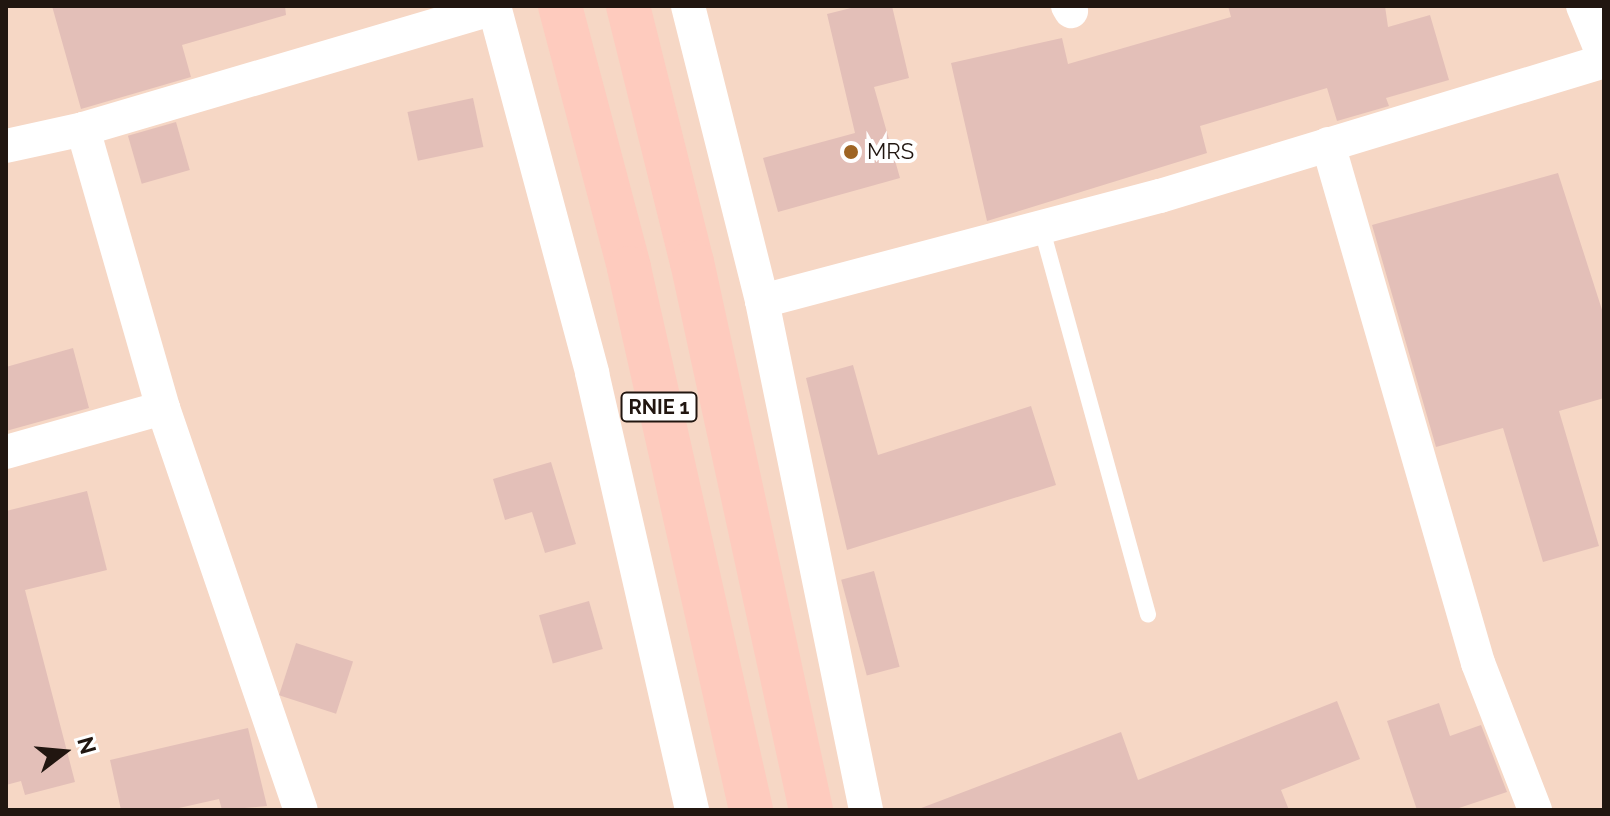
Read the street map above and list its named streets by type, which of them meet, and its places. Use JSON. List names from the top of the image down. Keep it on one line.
{"streets":{"highway":["RNIE 1"]},"places":["MRS"],"north":"right"}
